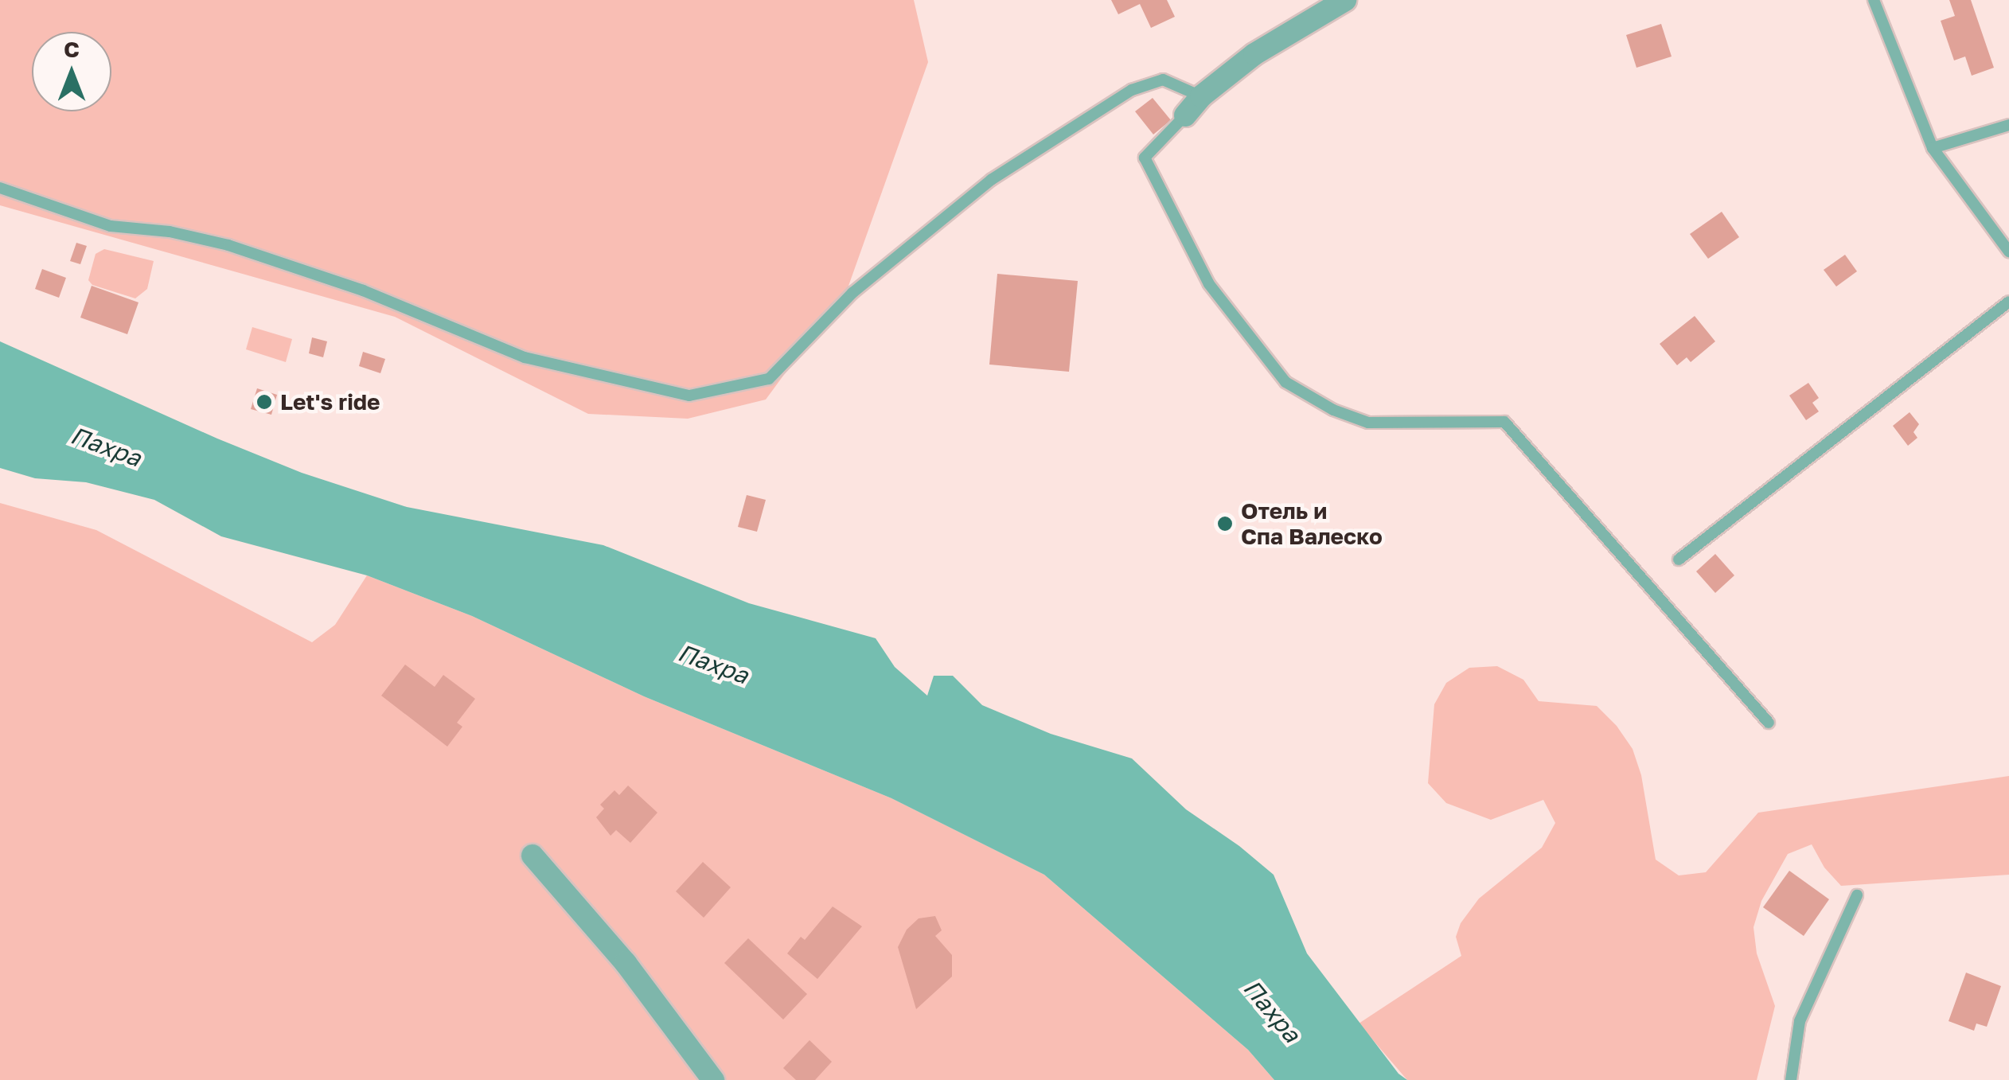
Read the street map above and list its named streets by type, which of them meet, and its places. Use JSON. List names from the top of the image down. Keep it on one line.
{"water":["Пахра"],"places":["Let's ride","Отель и Спа Валеско"],"north":"top"}
